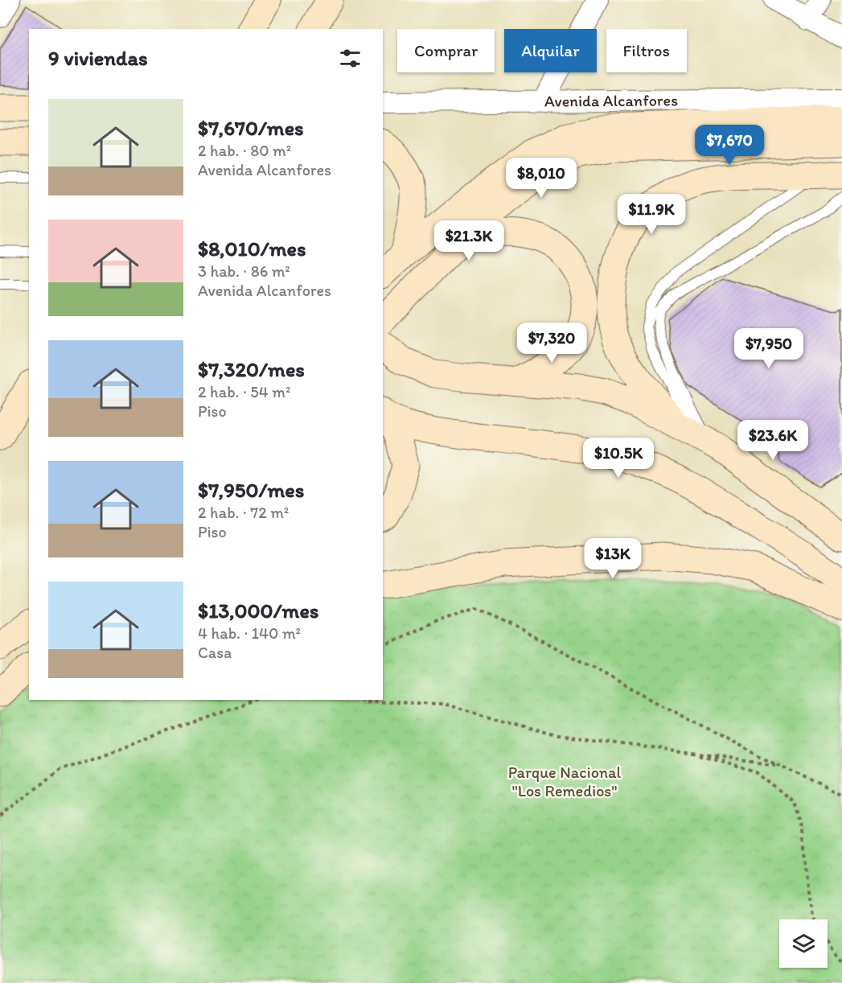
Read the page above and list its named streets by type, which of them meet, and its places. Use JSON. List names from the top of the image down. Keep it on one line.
{"streets":{"main road":["Avenida Alcanfores"]},"parks":["Parque Nacional \"Los Remedios\""],"page":{"chip":["Comprar","Alquilar","Filtros"],"heading":"9 viviendas","list":[{"name":"$7,670/mes","note":"2 hab. · 80 m² · Avenida Alcanfores"},{"name":"$8,010/mes","note":"3 hab. · 86 m² · Avenida Alcanfores"},{"name":"$7,320/mes","note":"2 hab. · 54 m² · Piso"},{"name":"$7,950/mes","note":"2 hab. · 72 m² · Piso"},{"name":"$13,000/mes","note":"4 hab. · 140 m² · Casa"}],"price":["$7,670","$8,010","$11.9K","$21.3K","$7,320","$7,950","$23.6K","$10.5K","$13K"]}}
